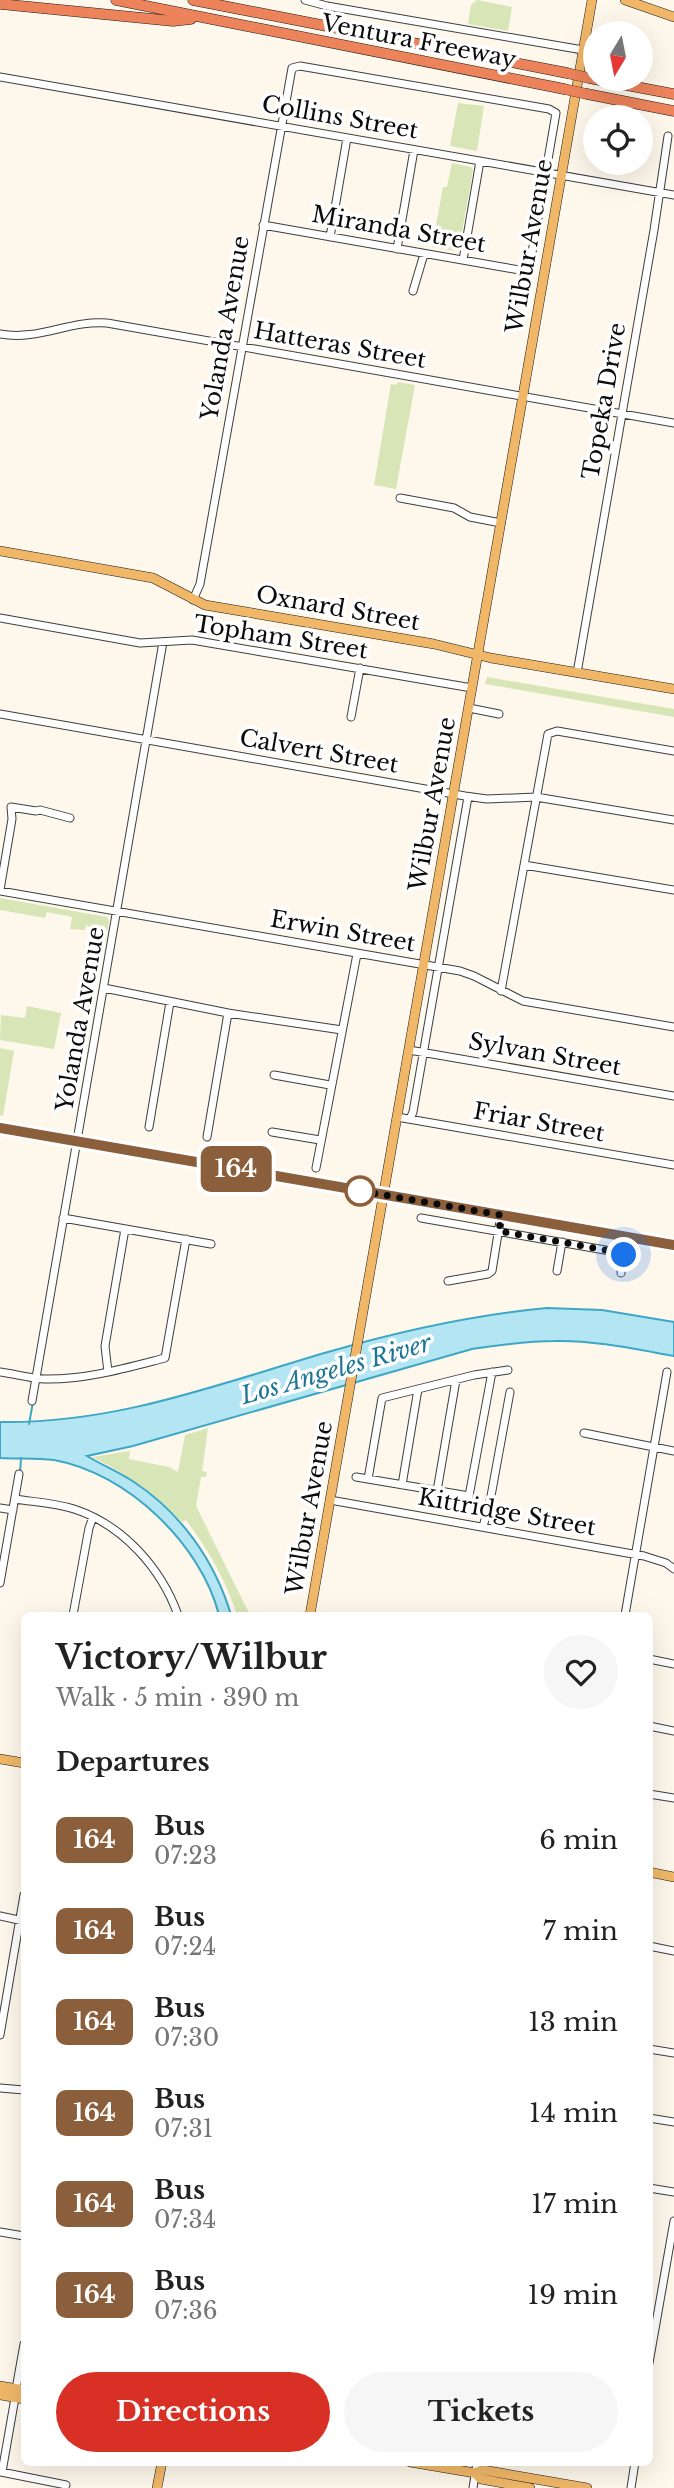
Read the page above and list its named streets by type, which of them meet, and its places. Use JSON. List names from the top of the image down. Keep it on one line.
{"streets":{"highway":["Ventura Freeway"],"main road":["Wilbur Avenue","Oxnard Street"],"street":["Collins Street","Miranda Street","Yolanda Avenue","Hatteras Street","Topeka Drive","Topham Street","Calvert Street","Erwin Street","Sylvan Street","Friar Street","Kittridge Street"]},"crossings":[["Collins Street","Wilbur Avenue"],["Collins Street","Yolanda Avenue"],["Collins Street","Topeka Drive"],["Miranda Street","Wilbur Avenue"],["Miranda Street","Yolanda Avenue"],["Wilbur Avenue","Yolanda Avenue"],["Wilbur Avenue","Hatteras Street"],["Wilbur Avenue","Oxnard Street"],["Wilbur Avenue","Topham Street"],["Wilbur Avenue","Calvert Street"],["Wilbur Avenue","Erwin Street"],["Wilbur Avenue","Sylvan Street"],["Wilbur Avenue","Friar Street"],["Wilbur Avenue","Kittridge Street"],["Yolanda Avenue","Hatteras Street"],["Yolanda Avenue","Oxnard Street"],["Yolanda Avenue","Topham Street"],["Yolanda Avenue","Calvert Street"],["Yolanda Avenue","Erwin Street"],["Hatteras Street","Topeka Drive"],["Topeka Drive","Oxnard Street"]],"water":["Los Angeles River"],"lines":["bus line 164"],"north":"bottom","page":{"on_map":"164","heading":[["Victory/Wilbur","Walk · 5 min · 390 m"],"Departures"],"list":[{"mark":"164","name":"Bus","note":"07:23","value":"6 min"},{"mark":"164","name":"Bus","note":"07:24","value":"7 min"},{"mark":"164","name":"Bus","note":"07:30","value":"13 min"},{"mark":"164","name":"Bus","note":"07:31","value":"14 min"},{"mark":"164","name":"Bus","note":"07:34","value":"17 min"},{"mark":"164","name":"Bus","note":"07:36","value":"19 min"}],"buttons":["Directions","Tickets"]}}
